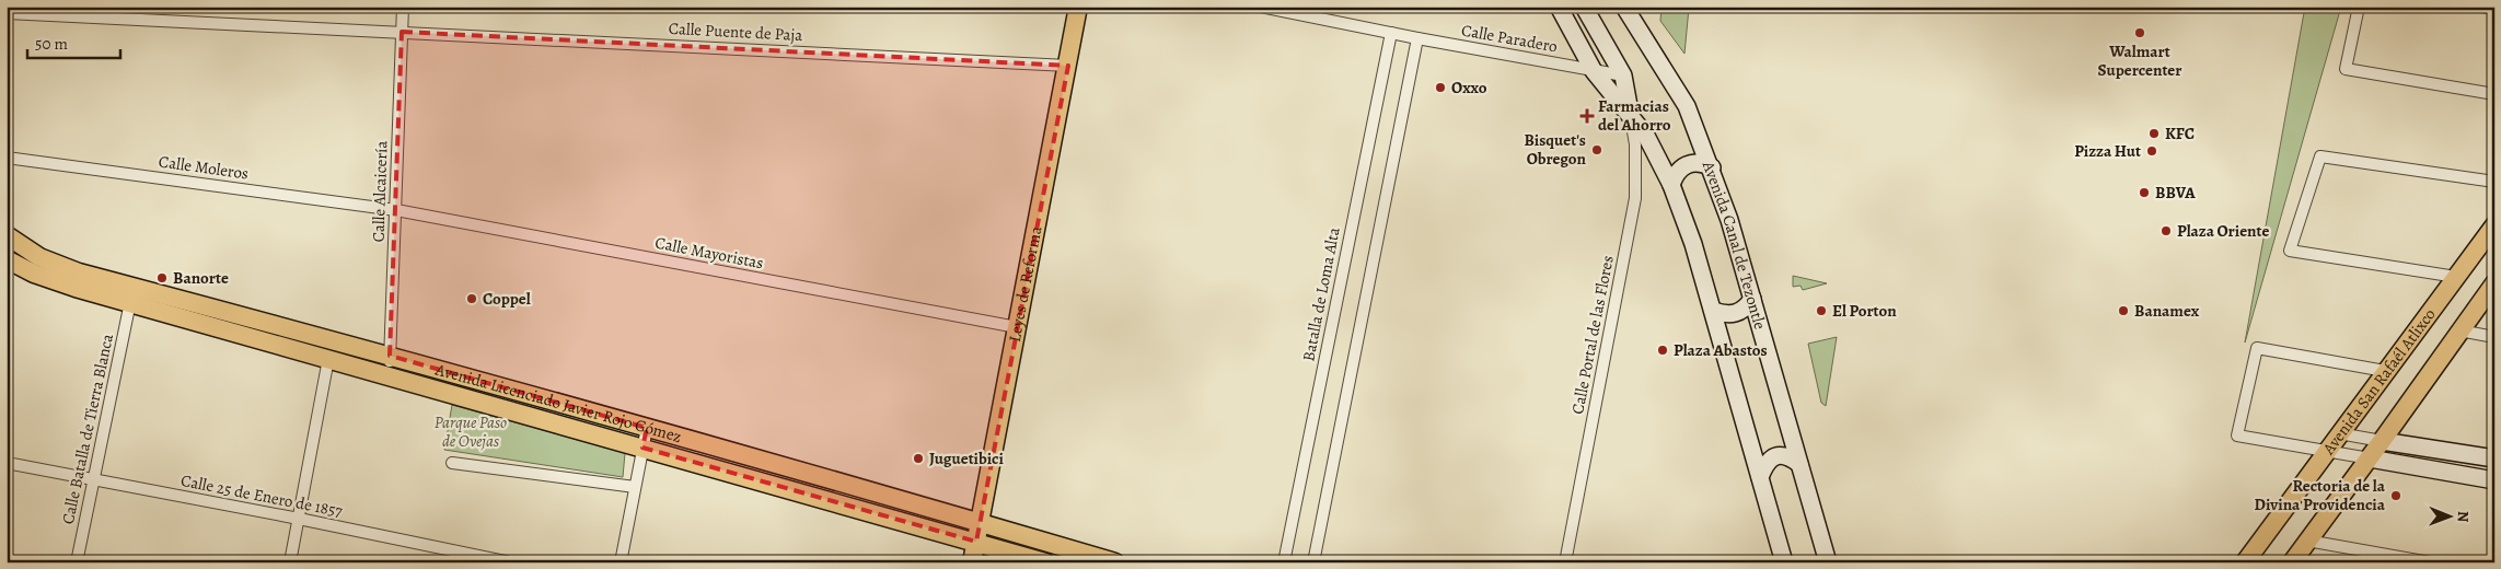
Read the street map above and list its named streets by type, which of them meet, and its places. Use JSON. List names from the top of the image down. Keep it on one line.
{"streets":{"main road":["Avenida Canal de Tezontle","Leyes de Reforma","Avenida San Rafaél Atlixco","Avenida Licenciado Javier Rojo Gómez"],"street":["Calle Puente de Paja","Calle Paradero","Calle Moleros","Calle Alcaicería","Calle Mayoristas","Batalla de Loma Alta","Calle Portal de las Flores","Calle Batalla de Tierra Blanca","Calle 25 de Enero de 1857"]},"crossings":[["Calle Puente de Paja","Calle Alcaicería"],["Calle Puente de Paja","Leyes de Reforma"],["Calle Paradero","Batalla de Loma Alta"],["Calle Moleros","Calle Alcaicería"],["Calle Moleros","Calle Mayoristas"],["Calle Alcaicería","Calle Mayoristas"],["Calle Alcaicería","Avenida Licenciado Javier Rojo Gómez"],["Calle Mayoristas","Leyes de Reforma"],["Leyes de Reforma","Avenida Licenciado Javier Rojo Gómez"],["Avenida Licenciado Javier Rojo Gómez","Calle Batalla de Tierra Blanca"],["Calle Batalla de Tierra Blanca","Calle 25 de Enero de 1857"]],"parks":["Parque Paso de Ovejas"],"places":{"other":["Walmart Supercenter","Oxxo","KFC","Bisquet's Obregon","Pizza Hut","BBVA","Plaza Oriente","Banorte","Coppel","El Porton","Banamex","Plaza Abastos","Juguetibici","Rectoria de la Divina Providencia"],"health":["Farmacias del Ahorro"]},"scale_bar":"50 m","north":"right"}
